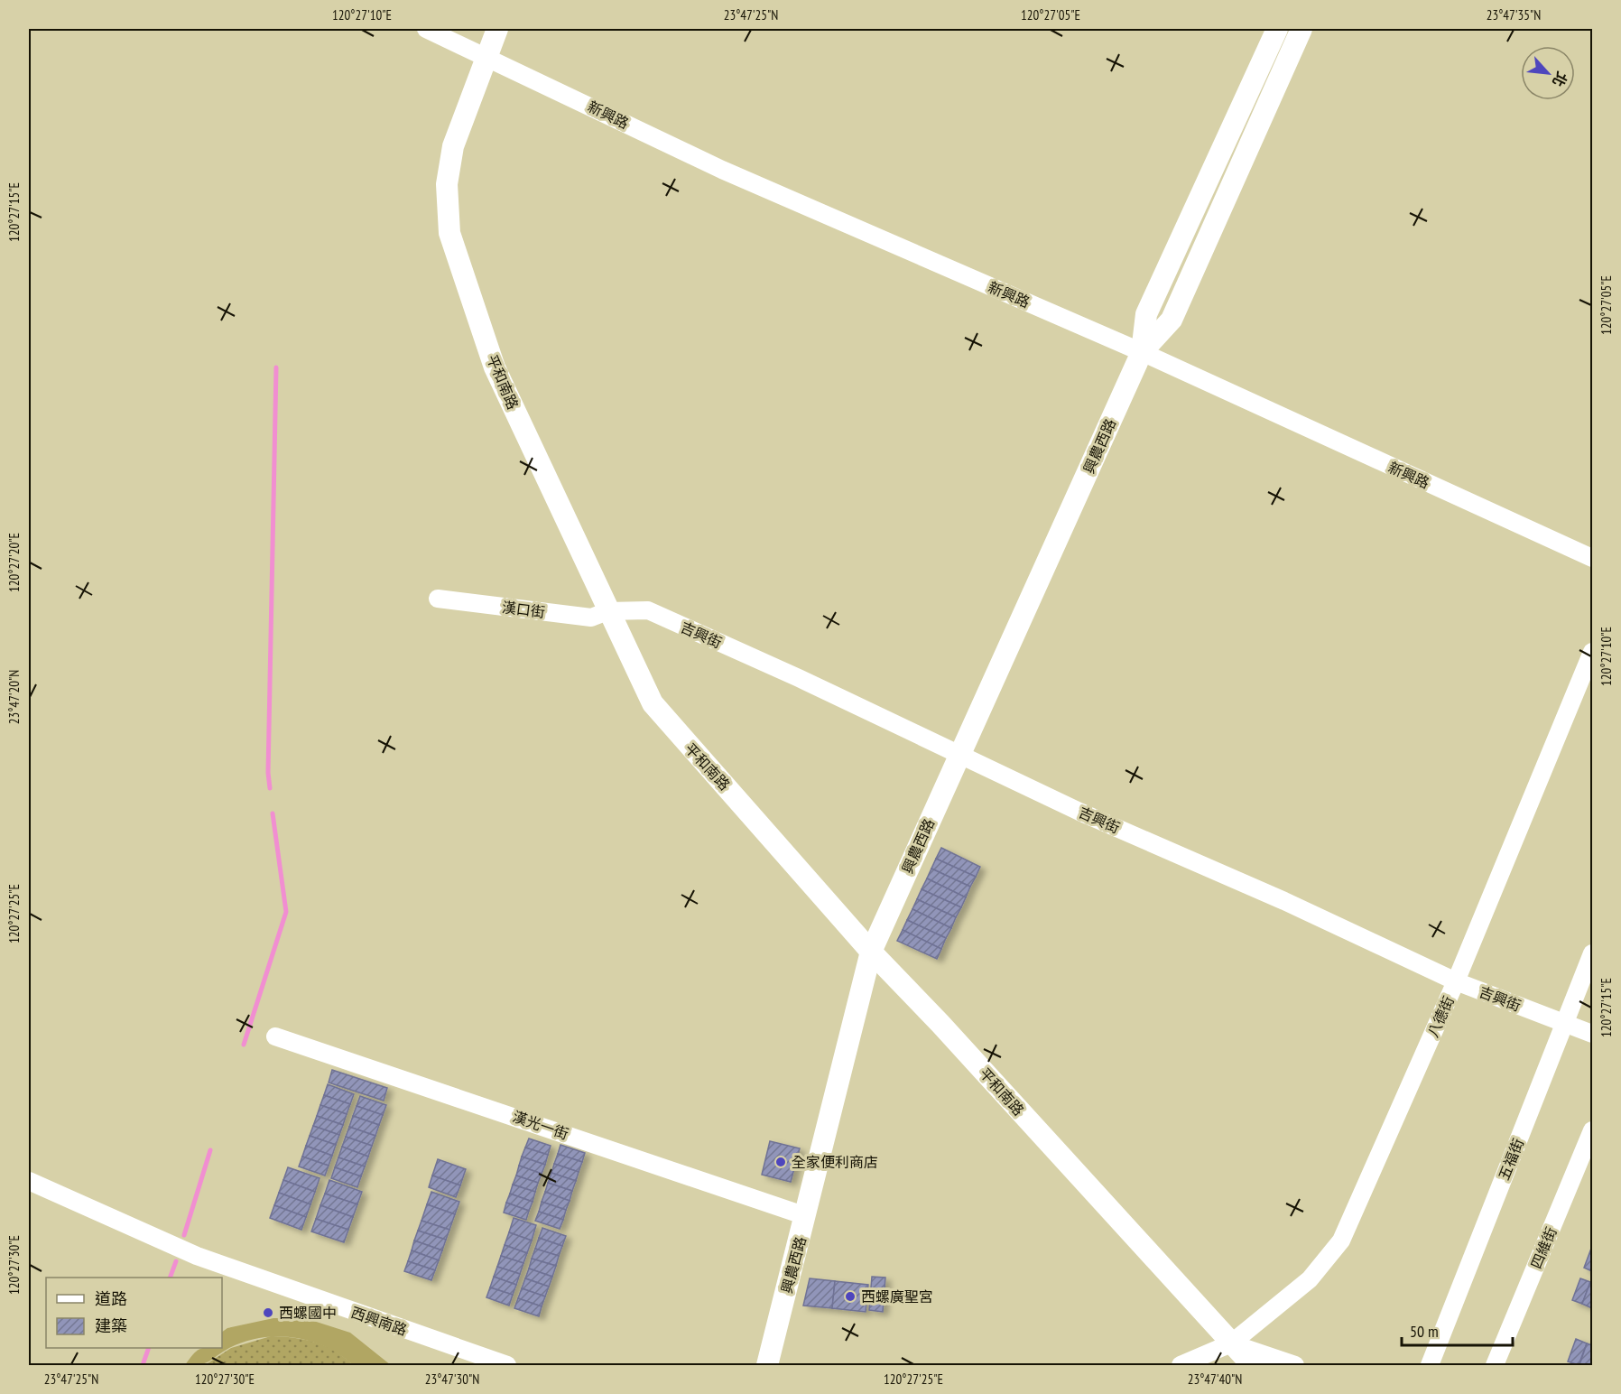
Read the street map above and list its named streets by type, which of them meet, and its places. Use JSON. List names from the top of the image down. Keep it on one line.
{"streets":{"main road":["平和南路","興農西路"],"street":["新興路","漢口街","吉興街","八德街","漢光一街","五福街","四維街","西興南路"]},"crossings":[["新興路","平和南路"],["新興路","興農西路"],["平和南路","興農西路"],["平和南路","漢口街"],["平和南路","吉興街"],["平和南路","八德街"],["興農西路","吉興街"],["興農西路","漢光一街"],["漢口街","吉興街"],["吉興街","八德街"],["吉興街","五福街"]],"places":["全家便利商店","西螺廣聖宮","西螺國中"],"legend":["道路","建築"],"scale_bar":"50 m","north":"bottom right","coordinates":["120°27'10\"E","23°47'25\"N","120°27'05\"E","23°47'35\"N","120°27'15\"E","120°27'20\"E","23°47'20\"N","120°27'25\"E","120°27'30\"E","23°47'30\"N","23°47'40\"N"]}
